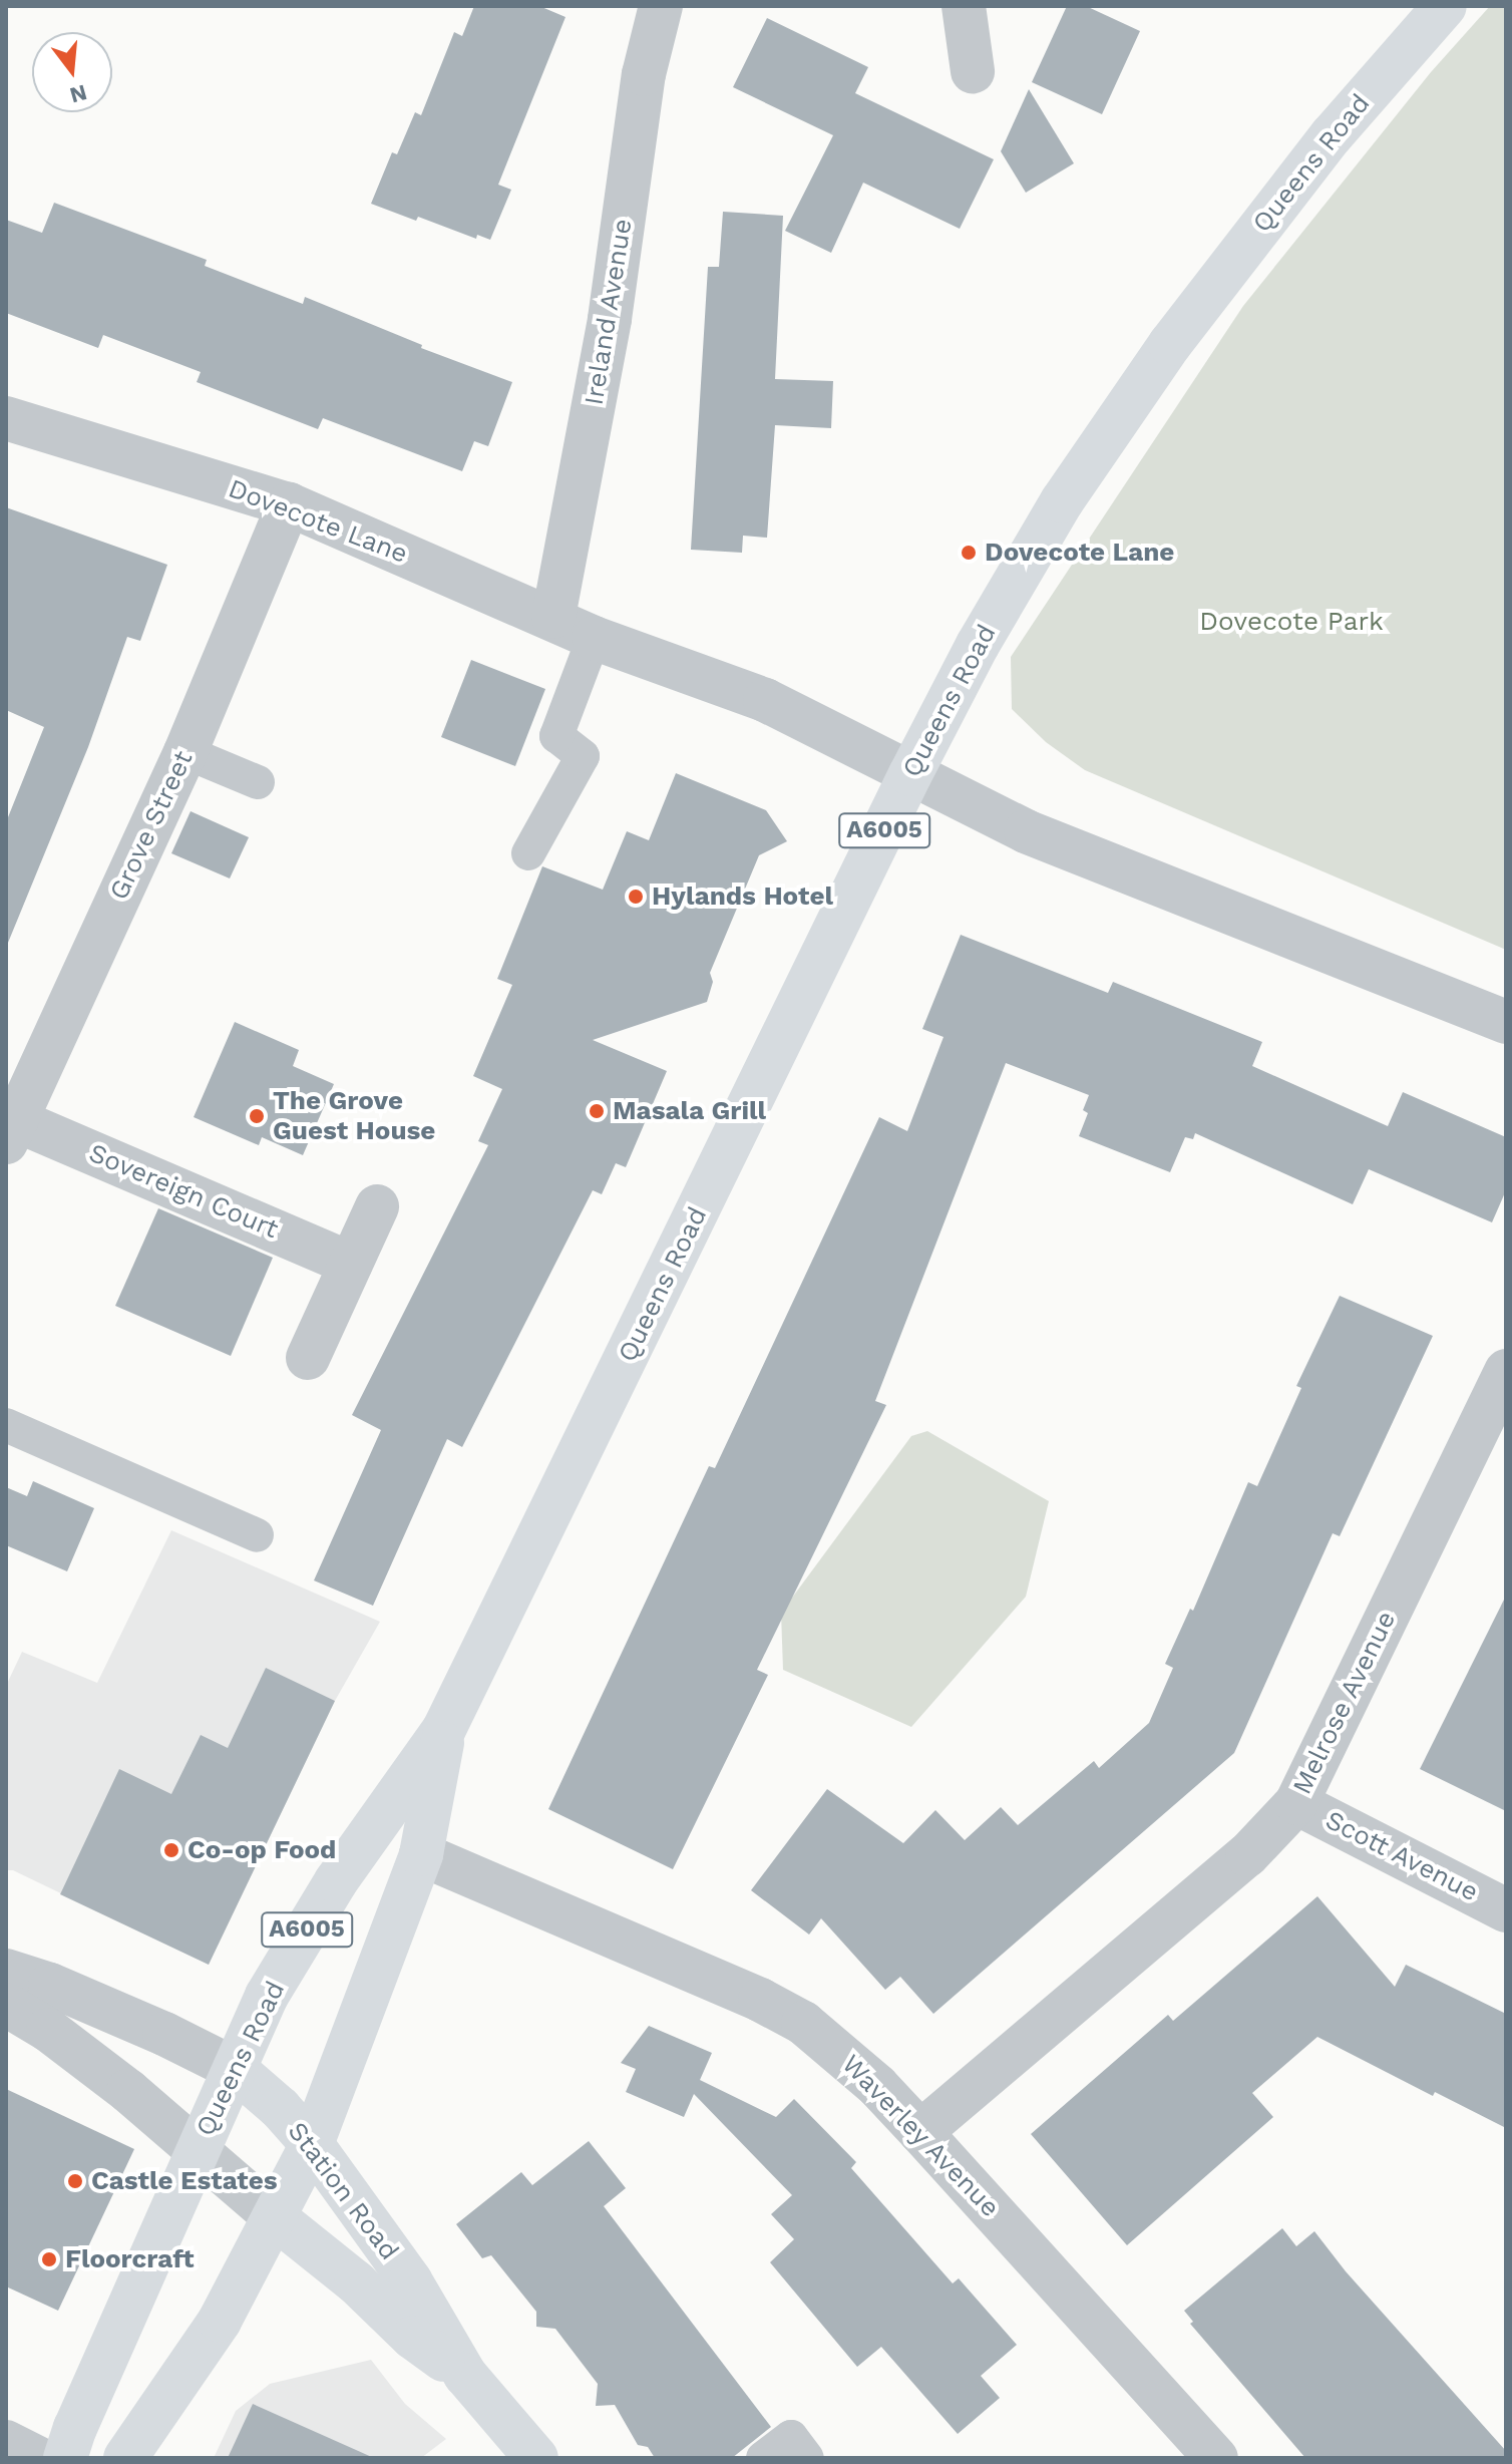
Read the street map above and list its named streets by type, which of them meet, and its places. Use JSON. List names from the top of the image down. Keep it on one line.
{"streets":{"main road":["Queens Road","A6005","Station Road"],"street":["Ireland Avenue","Dovecote Lane","Grove Street","Sovereign Court","Melrose Avenue","Scott Avenue","Waverley Avenue"]},"crossings":[["Queens Road","Dovecote Lane"],["Queens Road","Waverley Avenue"],["Queens Road","Station Road"],["Ireland Avenue","Dovecote Lane"],["Dovecote Lane","Grove Street"],["Grove Street","Sovereign Court"],["Melrose Avenue","Scott Avenue"],["Melrose Avenue","Waverley Avenue"]],"parks":["Dovecote Park"],"places":["Dovecote Lane","Hylands Hotel","Masala Grill","The Grove Guest House","Co-op Food","Castle Estates","Floorcraft"],"north":"bottom"}
